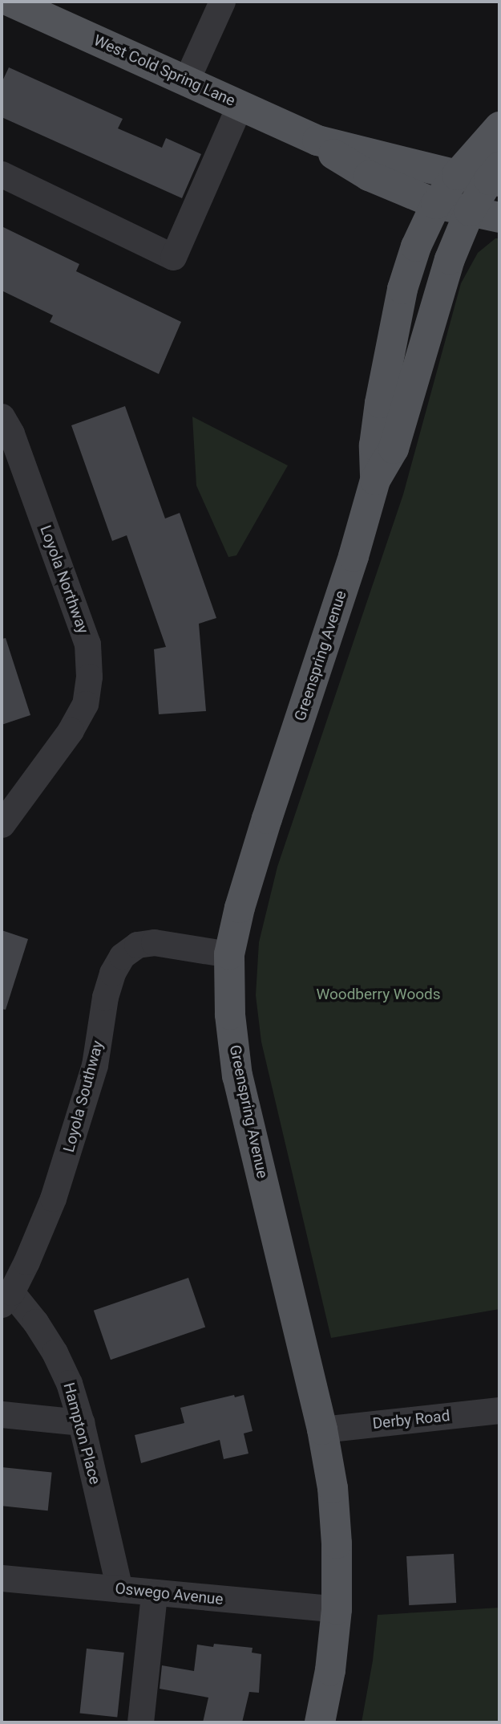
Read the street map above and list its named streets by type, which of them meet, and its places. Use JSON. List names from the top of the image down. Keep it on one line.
{"streets":{"main road":["West Cold Spring Lane","Greenspring Avenue"],"street":["Loyola Northway","Loyola Southway","Derby Road","Hampton Place","Oswego Avenue"]},"crossings":[["West Cold Spring Lane","Greenspring Avenue"],["Greenspring Avenue","Loyola Southway"],["Greenspring Avenue","Derby Road"],["Greenspring Avenue","Oswego Avenue"],["Loyola Southway","Hampton Place"],["Hampton Place","Oswego Avenue"]],"parks":["Woodberry Woods"]}
